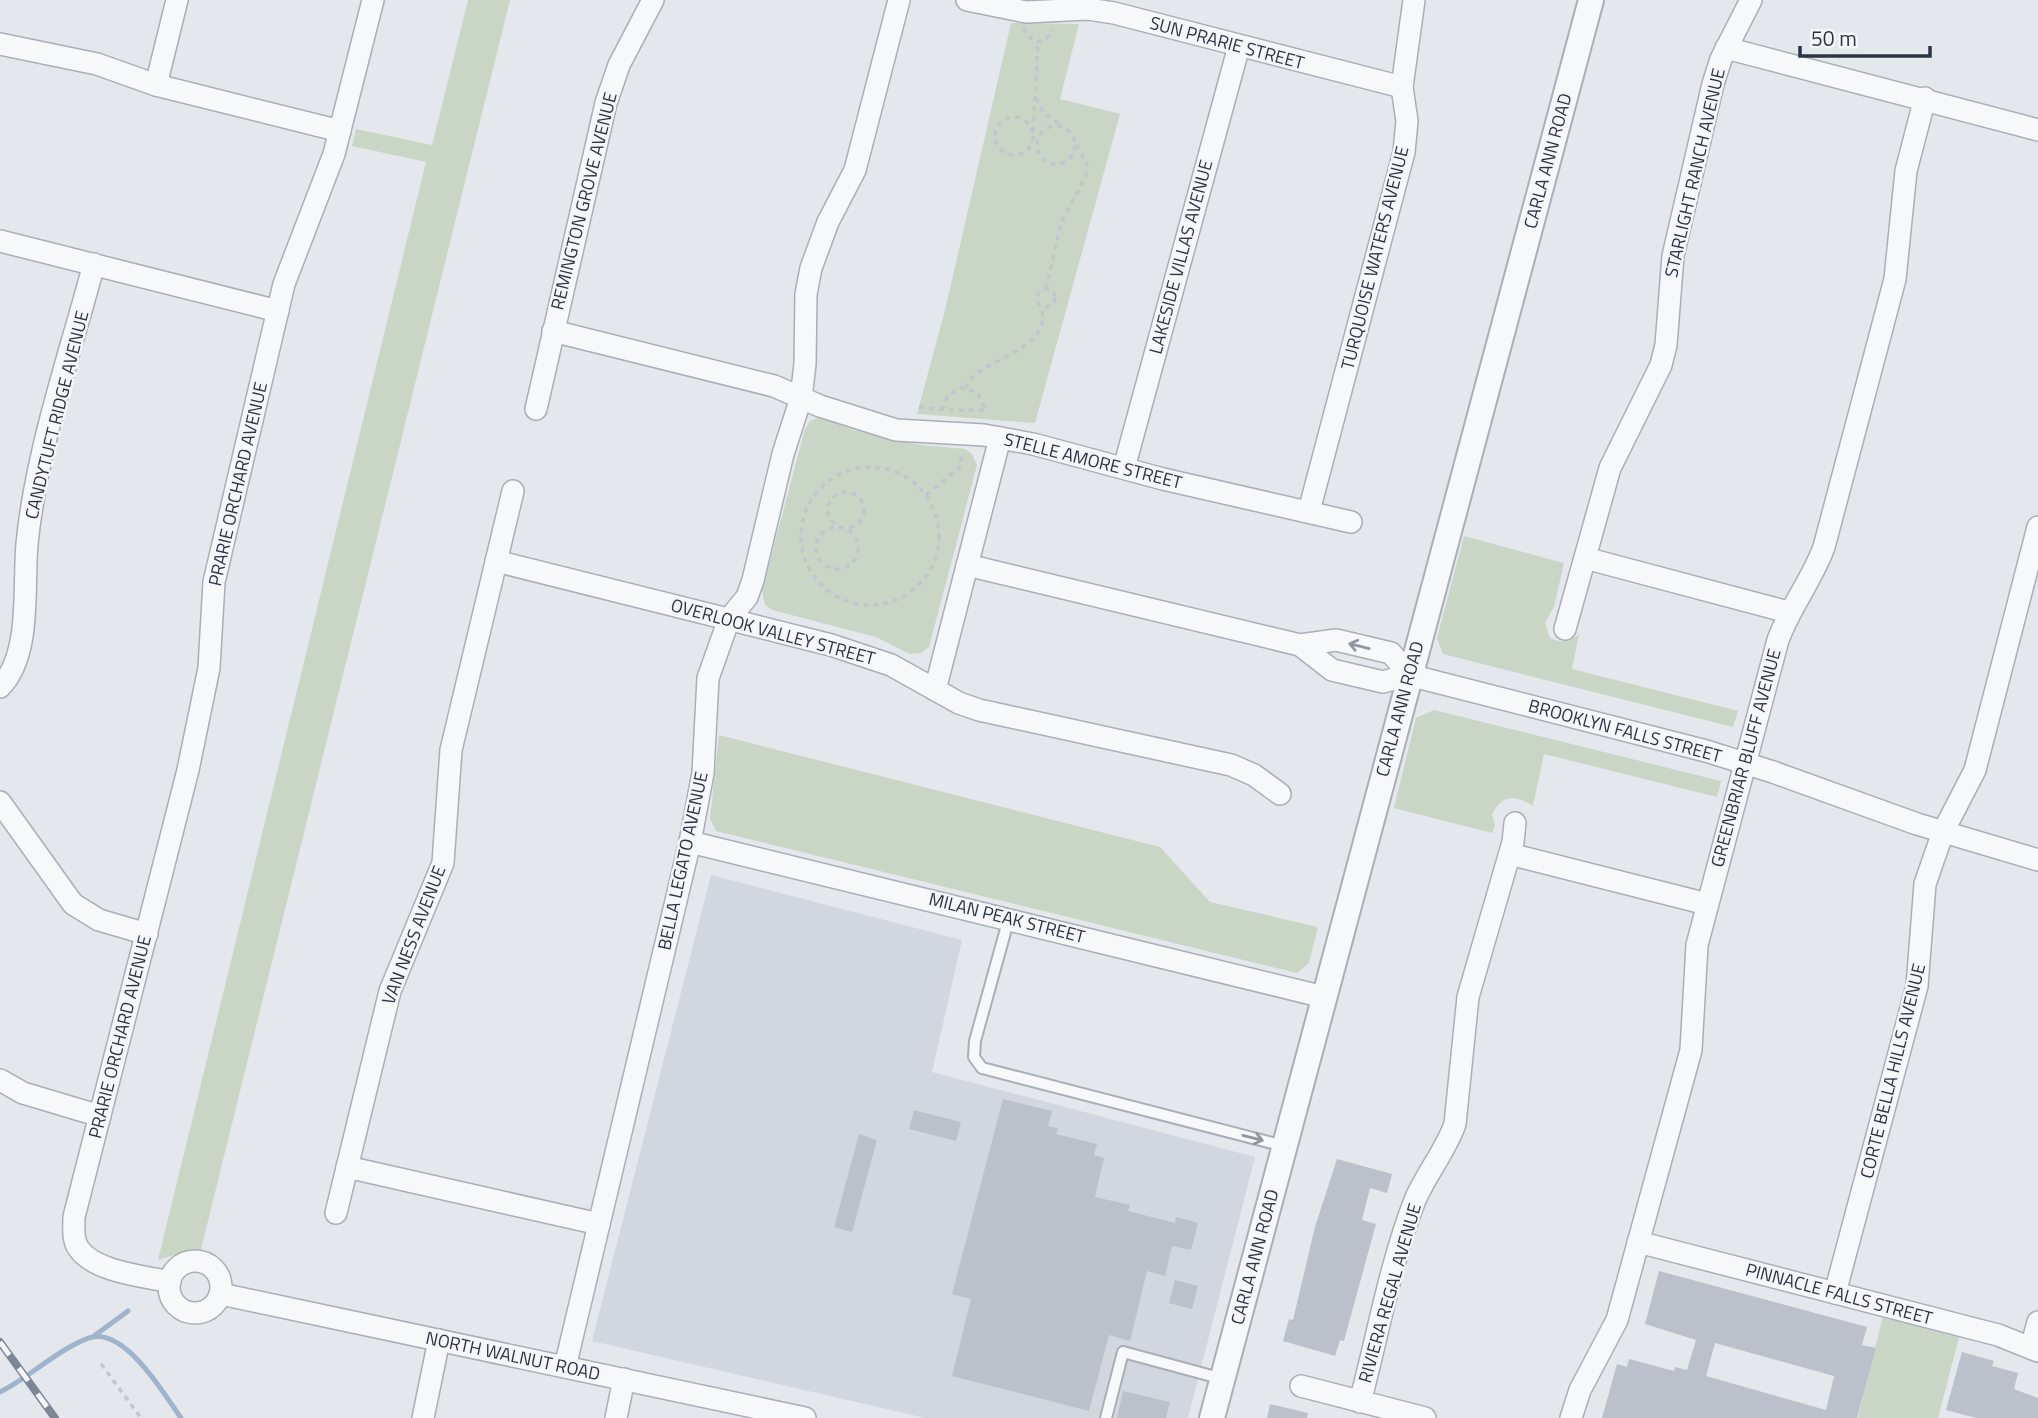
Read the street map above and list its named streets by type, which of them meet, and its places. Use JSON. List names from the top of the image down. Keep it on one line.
{"streets":{"street":["SUN PRARIE STREET","CARLA ANN ROAD","STARLIGHT RANCH AVENUE","REMINGTON GROVE AVENUE","LAKESIDE VILLAS AVENUE","TURQUOISE WATERS AVENUE","CANDYTUFT RIDGE AVENUE","STELLE AMORE STREET","PRARIE ORCHARD AVENUE","OVERLOOK VALLEY STREET","BROOKLYN FALLS STREET","GREENBRIAR BLUFF AVENUE","BELLA LEGATO AVENUE","MILAN PEAK STREET","VAN NESS AVENUE","CORTE BELLA HILLS AVENUE","RIVIERA REGAL AVENUE","PINNACLE FALLS STREET","NORTH WALNUT ROAD"]},"crossings":[["SUN PRARIE STREET","LAKESIDE VILLAS AVENUE"],["SUN PRARIE STREET","TURQUOISE WATERS AVENUE"],["CARLA ANN ROAD","BROOKLYN FALLS STREET"],["CARLA ANN ROAD","MILAN PEAK STREET"],["REMINGTON GROVE AVENUE","STELLE AMORE STREET"],["LAKESIDE VILLAS AVENUE","STELLE AMORE STREET"],["TURQUOISE WATERS AVENUE","STELLE AMORE STREET"],["STELLE AMORE STREET","BELLA LEGATO AVENUE"],["PRARIE ORCHARD AVENUE","NORTH WALNUT ROAD"],["OVERLOOK VALLEY STREET","BELLA LEGATO AVENUE"],["OVERLOOK VALLEY STREET","VAN NESS AVENUE"],["BROOKLYN FALLS STREET","GREENBRIAR BLUFF AVENUE"],["BROOKLYN FALLS STREET","CORTE BELLA HILLS AVENUE"],["GREENBRIAR BLUFF AVENUE","PINNACLE FALLS STREET"],["BELLA LEGATO AVENUE","MILAN PEAK STREET"],["BELLA LEGATO AVENUE","NORTH WALNUT ROAD"],["CORTE BELLA HILLS AVENUE","PINNACLE FALLS STREET"]],"scale_bar":"50 m"}
